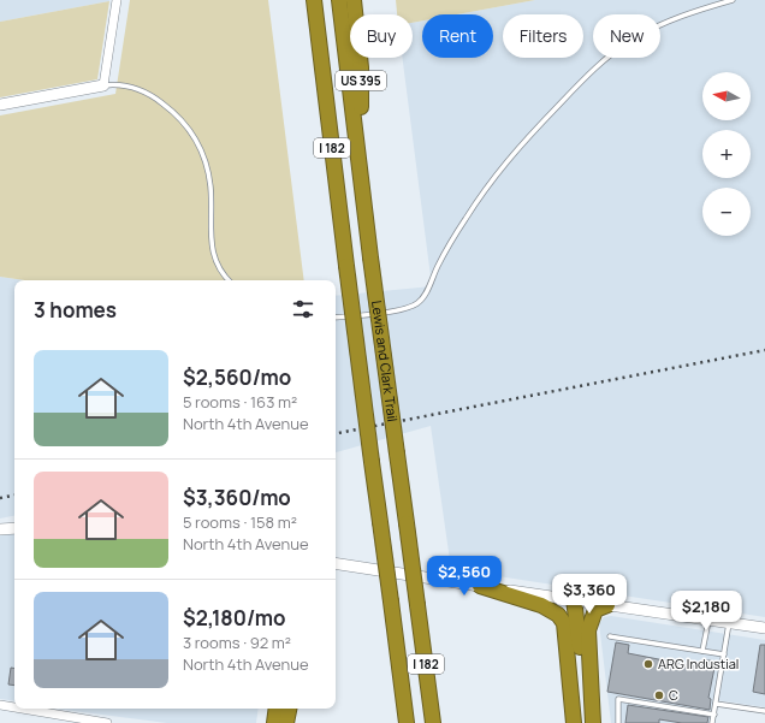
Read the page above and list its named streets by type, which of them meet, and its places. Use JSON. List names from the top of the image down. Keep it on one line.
{"streets":{"highway":["US 395","I 182","Lewis and Clark Trail"]},"crossings":[["US 395","Lewis and Clark Trail"]],"places":["ARG Industial","C"],"north":"left","page":{"chip":["Buy","Rent","Filters","New"],"map_buttons":["+","−"],"heading":"3 homes","list":[{"name":"$2,560/mo","note":"5 rooms · 163 m² · North 4th Avenue"},{"name":"$3,360/mo","note":"5 rooms · 158 m² · North 4th Avenue"},{"name":"$2,180/mo","note":"3 rooms · 92 m² · North 4th Avenue"}],"price":["$2,560","$3,360","$2,180"]}}
